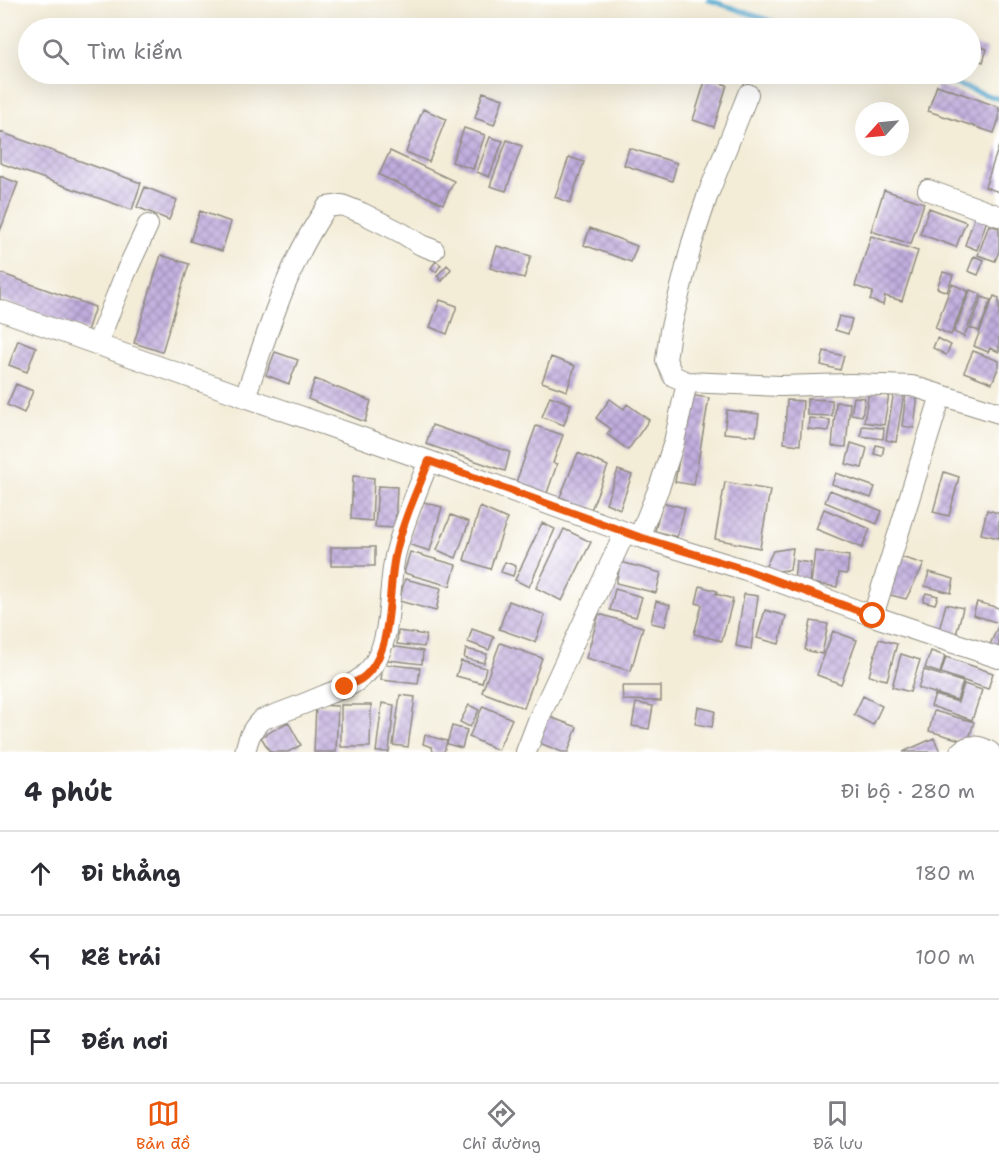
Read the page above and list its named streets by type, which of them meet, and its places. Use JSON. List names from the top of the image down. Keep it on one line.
{"north":"bottom left","page":{"search":"Tìm kiếm","heading":["4 phút","Đi bộ · 280 m"],"list":[["Đi thẳng","180 m"],["Rẽ trái","100 m"],"Đến nơi"],"nav":["Bản đồ","Chỉ đường","Đã lưu"]}}
